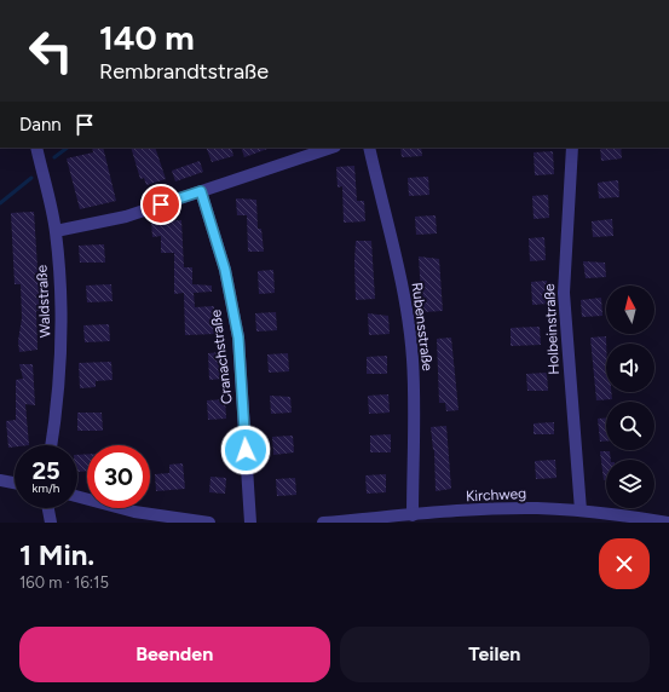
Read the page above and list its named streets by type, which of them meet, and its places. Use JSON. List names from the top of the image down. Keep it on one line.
{"streets":{"street":["Waldstraße","Rubensstraße","Holbeinstraße","Cranachstraße","Kirchweg"]},"crossings":[["Rubensstraße","Kirchweg"],["Holbeinstraße","Kirchweg"]],"north":"top","page":{"turn":["140 m","Rembrandtstraße"],"then":"Dann","speed":"25 km/h","limit":"30","heading":["1 Min.","160 m · 16:15"],"buttons":["Beenden","Teilen"]}}
